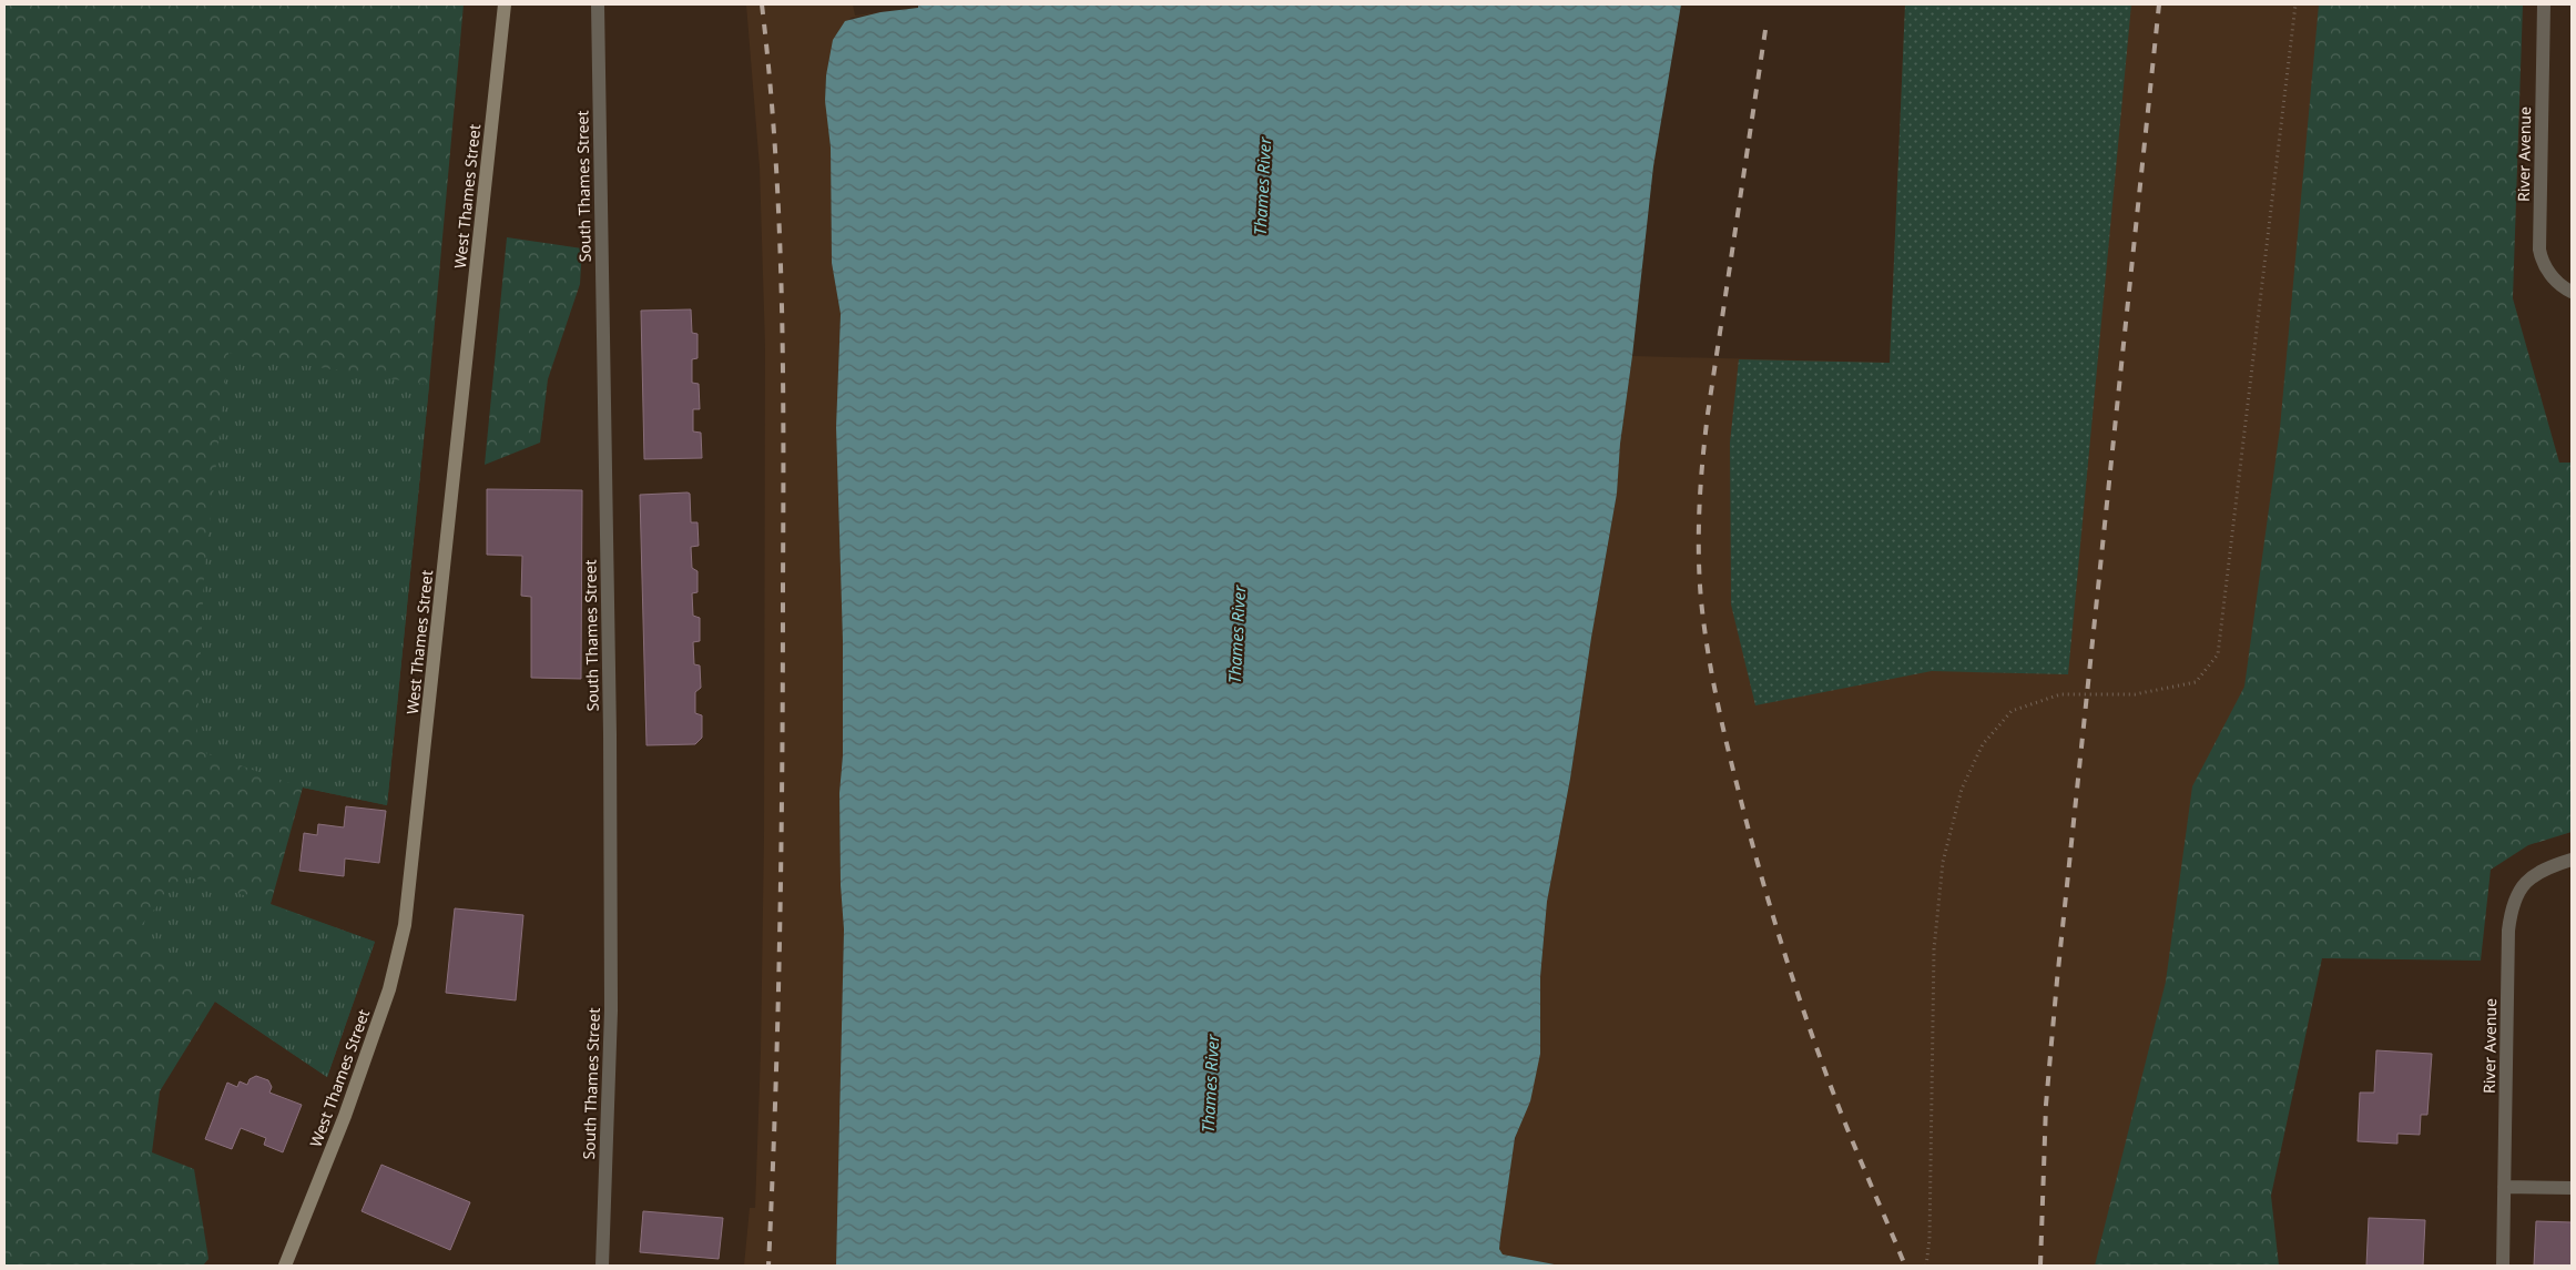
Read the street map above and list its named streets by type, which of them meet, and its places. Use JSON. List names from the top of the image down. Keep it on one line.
{"streets":{"main road":["West Thames Street"],"street":["River Avenue","South Thames Street"]},"water":["Thames River"]}
